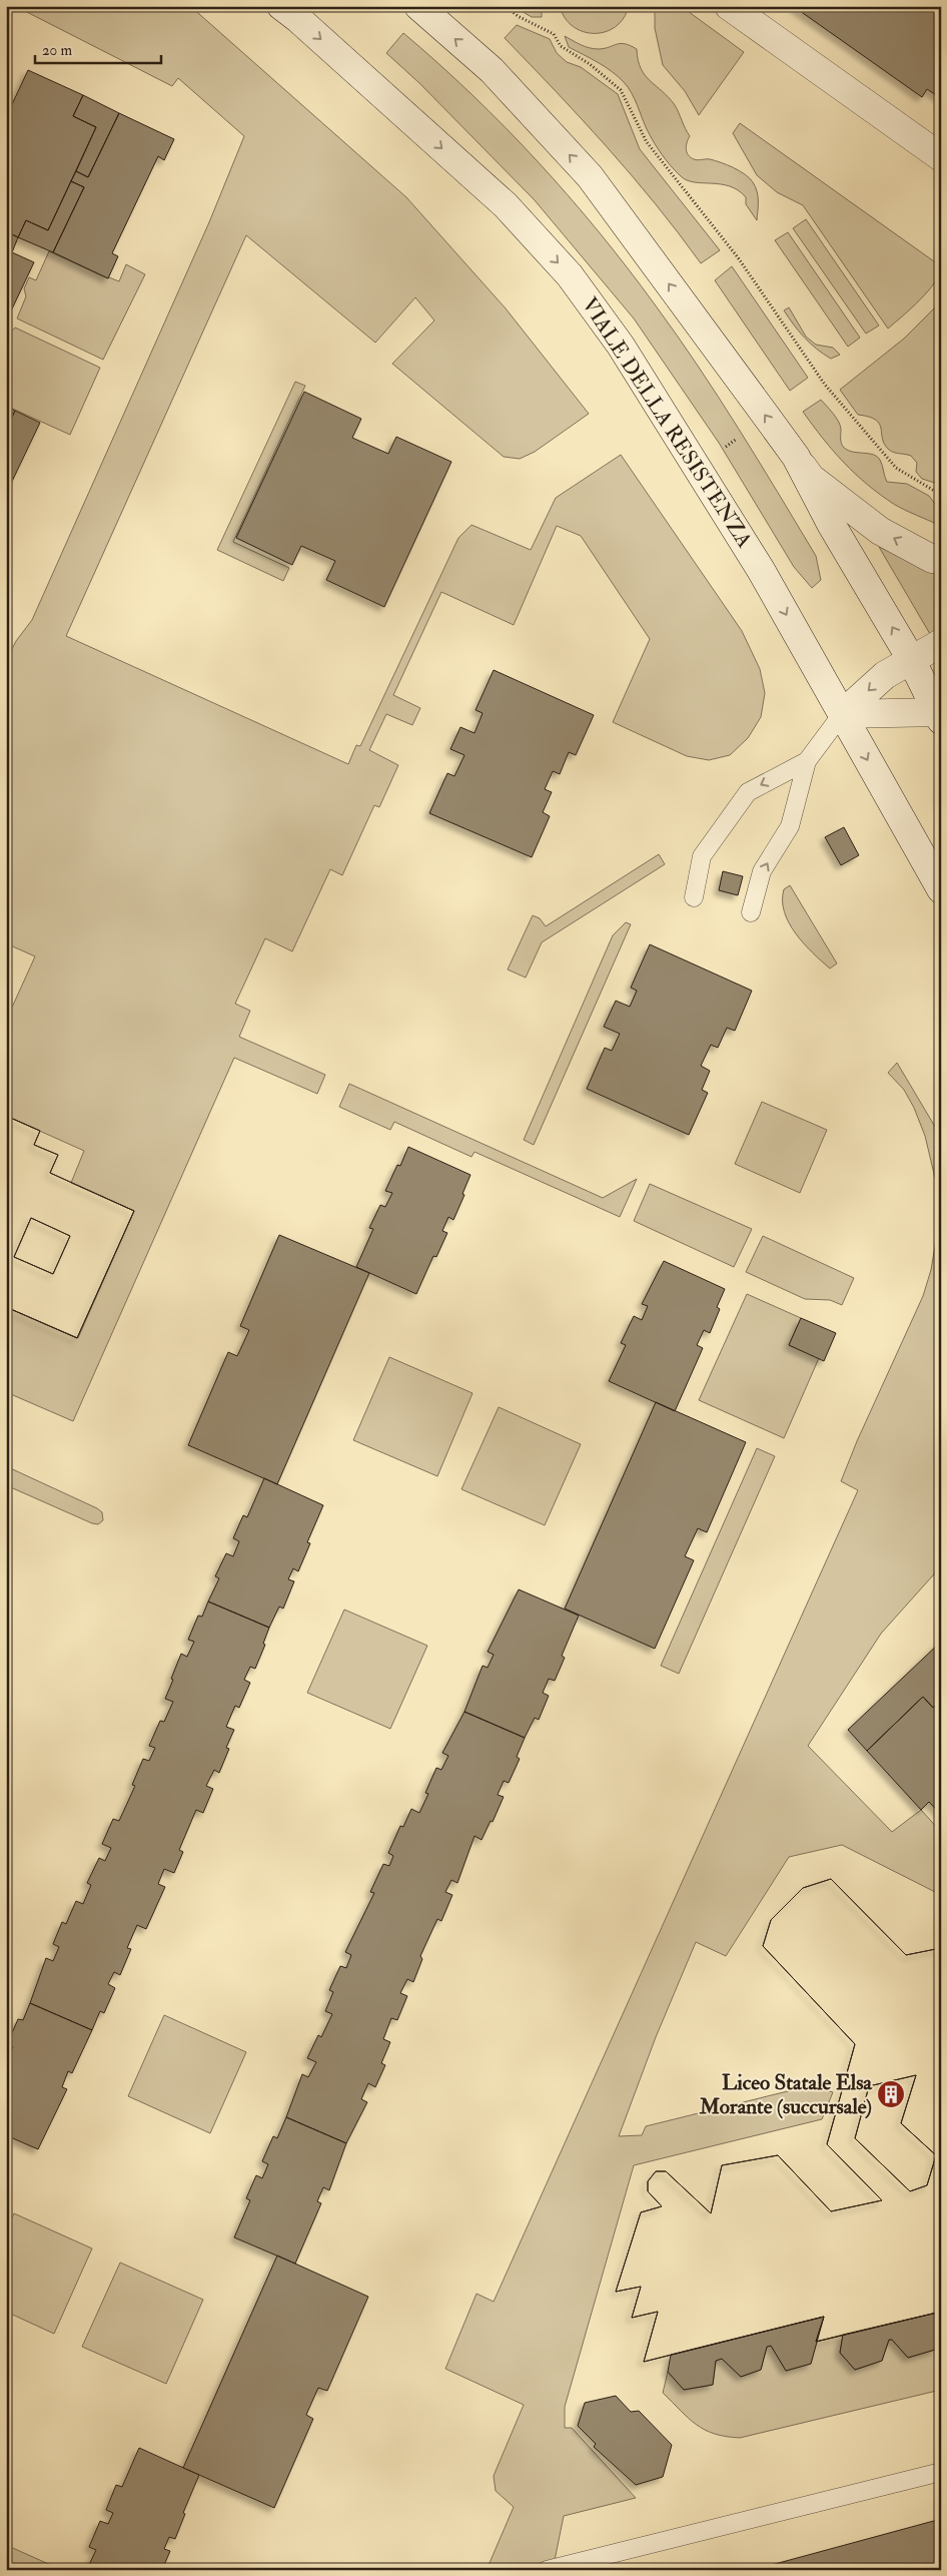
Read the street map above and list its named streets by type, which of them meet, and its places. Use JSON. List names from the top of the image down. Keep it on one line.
{"streets":{"street":["VIALE DELLA RESISTENZA"]},"places":{"building":["Liceo Statale Elsa Morante (succursale)"]},"scale_bar":"20 m"}
